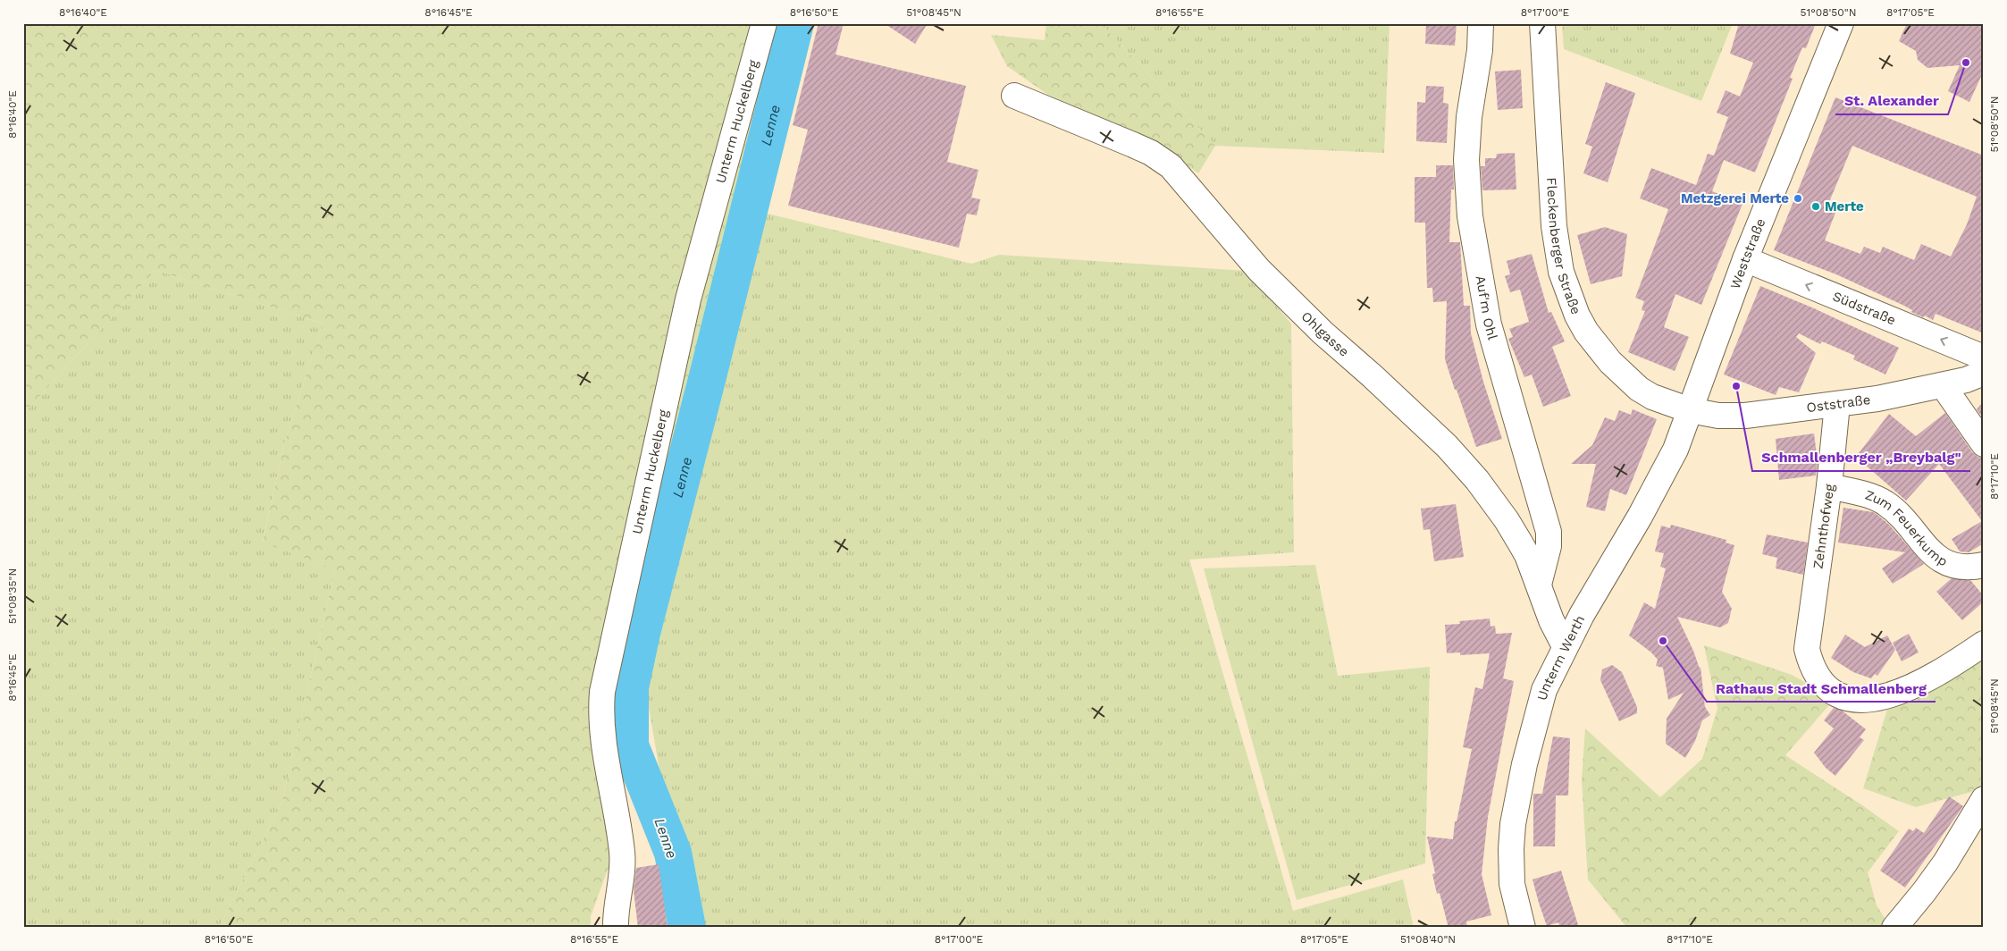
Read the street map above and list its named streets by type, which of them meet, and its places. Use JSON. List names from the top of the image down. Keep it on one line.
{"streets":{"street":["Unterm Huckelberg","Fleckenberger Straße","Weststraße","Auf'm Ohl","Südstraße","Ohlgasse","Oststraße","Zehnthofweg","Zum Feuerkump","Unterm Werth"]},"crossings":[["Fleckenberger Straße","Weststraße"],["Fleckenberger Straße","Oststraße"],["Fleckenberger Straße","Unterm Werth"],["Weststraße","Südstraße"],["Weststraße","Oststraße"],["Weststraße","Unterm Werth"],["Auf'm Ohl","Ohlgasse"],["Ohlgasse","Unterm Werth"],["Oststraße","Zehnthofweg"],["Oststraße","Unterm Werth"],["Zehnthofweg","Zum Feuerkump"]],"one_way":["Südstraße"],"water":["Lenne"],"places":["St. Alexander","Metzgerei Merte","Merte","Schmallenberger „Breybalg\"","Rathaus Stadt Schmallenberg"],"coordinates":["8°16'40\"E","8°16'45\"E","8°16'50\"E","51°08'45\"N","8°16'55\"E","8°17'00\"E","51°08'50\"N","8°17'05\"E","8°17'10\"E","51°08'35\"N","51°08'40\"N"]}
